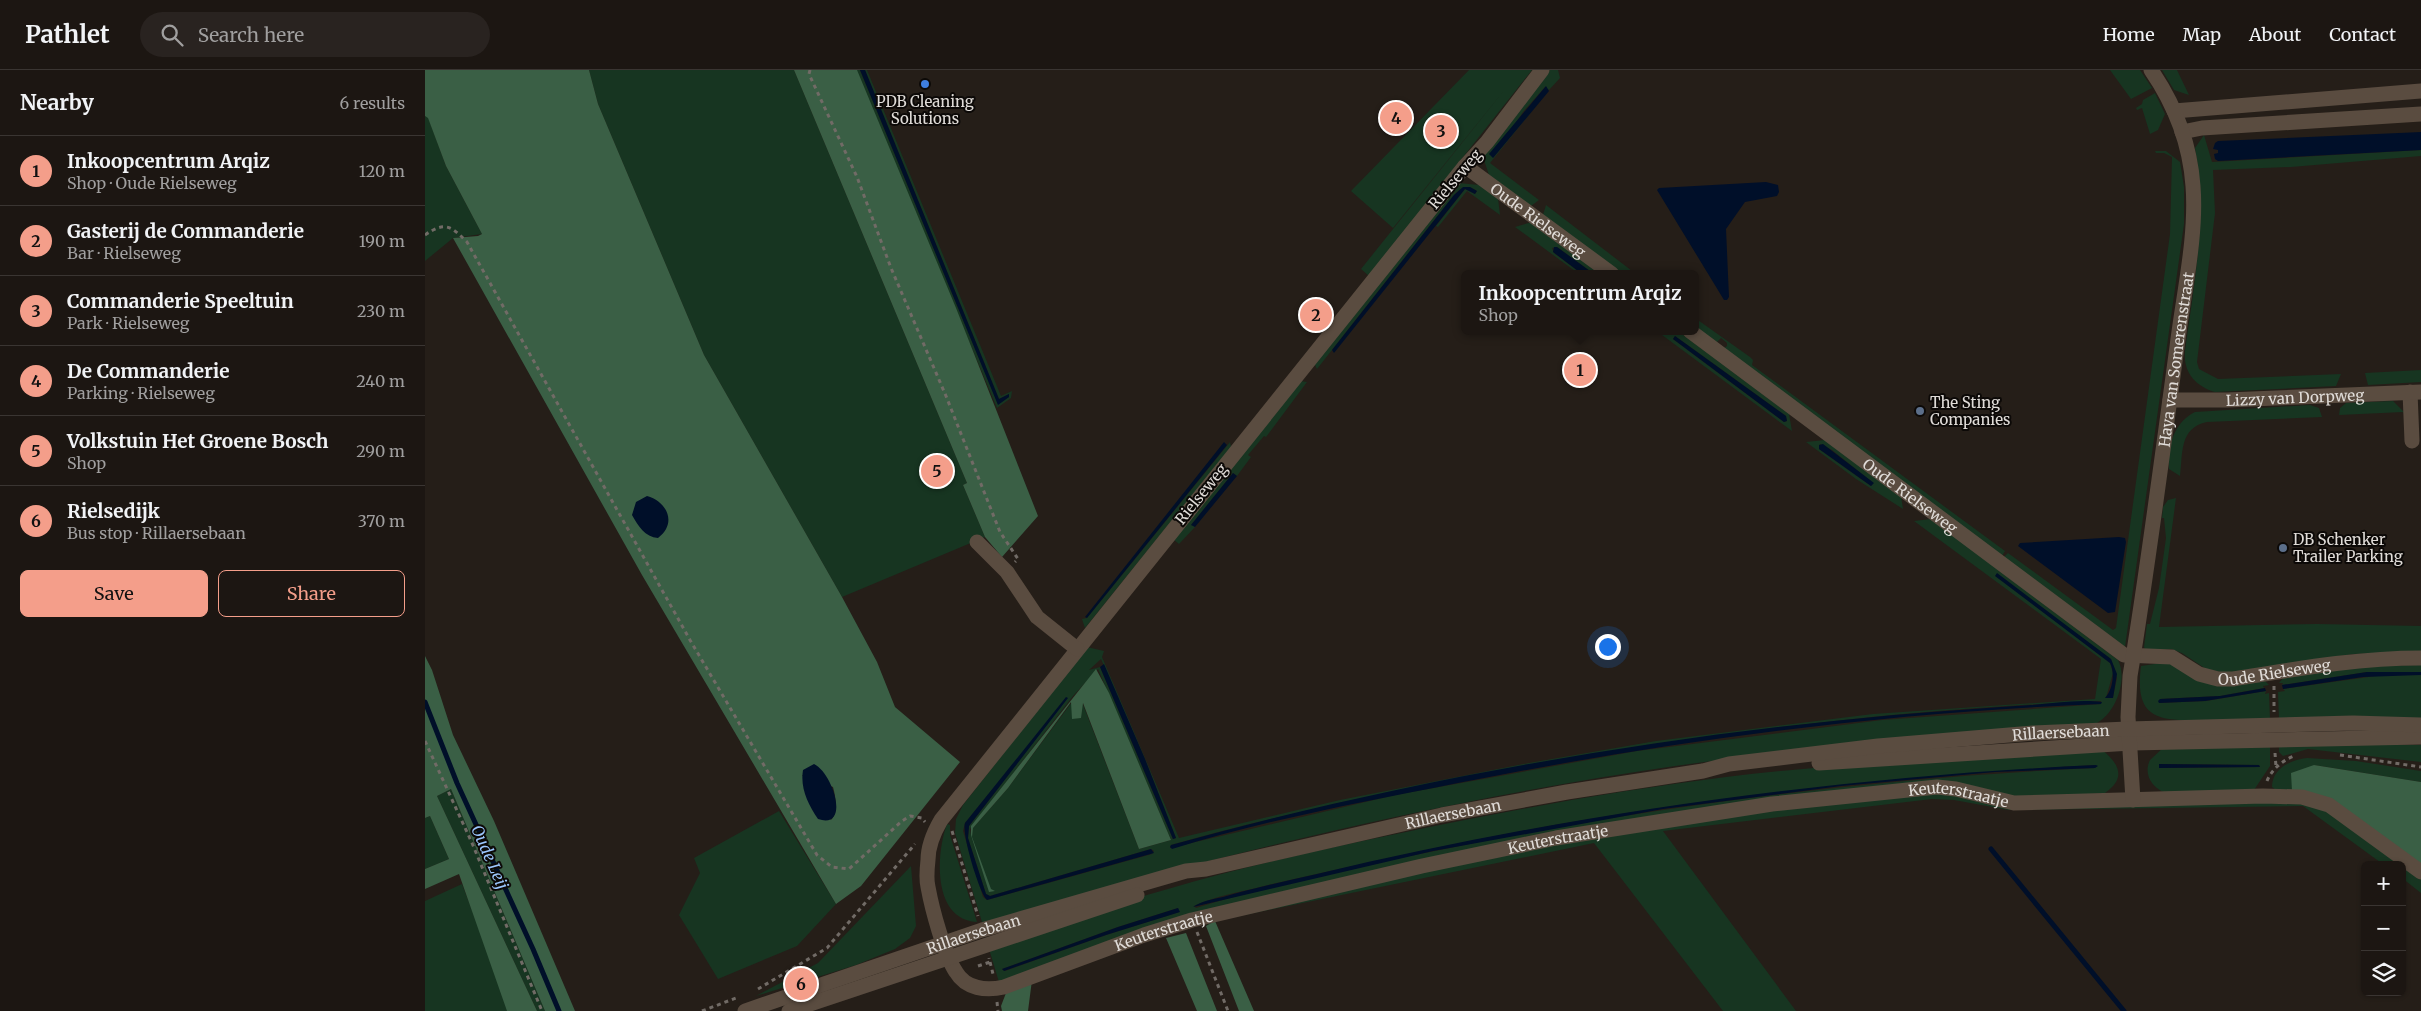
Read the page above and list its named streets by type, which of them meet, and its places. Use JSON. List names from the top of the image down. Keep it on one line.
{"streets":{"street":["Rielseweg","Oude Rielseweg","Haya van Somerenstraat","Lizzy van Dorpweg","Rillaersebaan","Keuterstraatje"]},"crossings":[["Rielseweg","Oude Rielseweg"],["Rielseweg","Rillaersebaan"],["Rielseweg","Keuterstraatje"],["Oude Rielseweg","Haya van Somerenstraat"],["Haya van Somerenstraat","Lizzy van Dorpweg"]],"water":["Oude Leij"],"places":["PDB Cleaning Solutions","The Sting Companies","DB Schenker Trailer Parking"],"page":{"header":"Pathlet","search":"Search here","nav":["Home","Map","About","Contact"],"heading":["Nearby","6 results"],"pins":["4","3","2","1","5","6"],"list":[{"mark":"1","name":"Inkoopcentrum Arqiz","note":"Shop · Oude Rielseweg","value":"120 m"},{"mark":"2","name":"Gasterij de Commanderie","note":"Bar · Rielseweg","value":"190 m"},{"mark":"3","name":"Commanderie Speeltuin","note":"Park · Rielseweg","value":"230 m"},{"mark":"4","name":"De Commanderie","note":"Parking · Rielseweg","value":"240 m"},{"mark":"5","name":"Volkstuin Het Groene Bosch","note":"Shop","value":"290 m"},{"mark":"6","name":"Rielsedijk","note":"Bus stop · Rillaersebaan","value":"370 m"}],"popup":["Inkoopcentrum Arqiz","Shop"],"buttons":["Save","Share"],"map_buttons":["+","−"]}}
